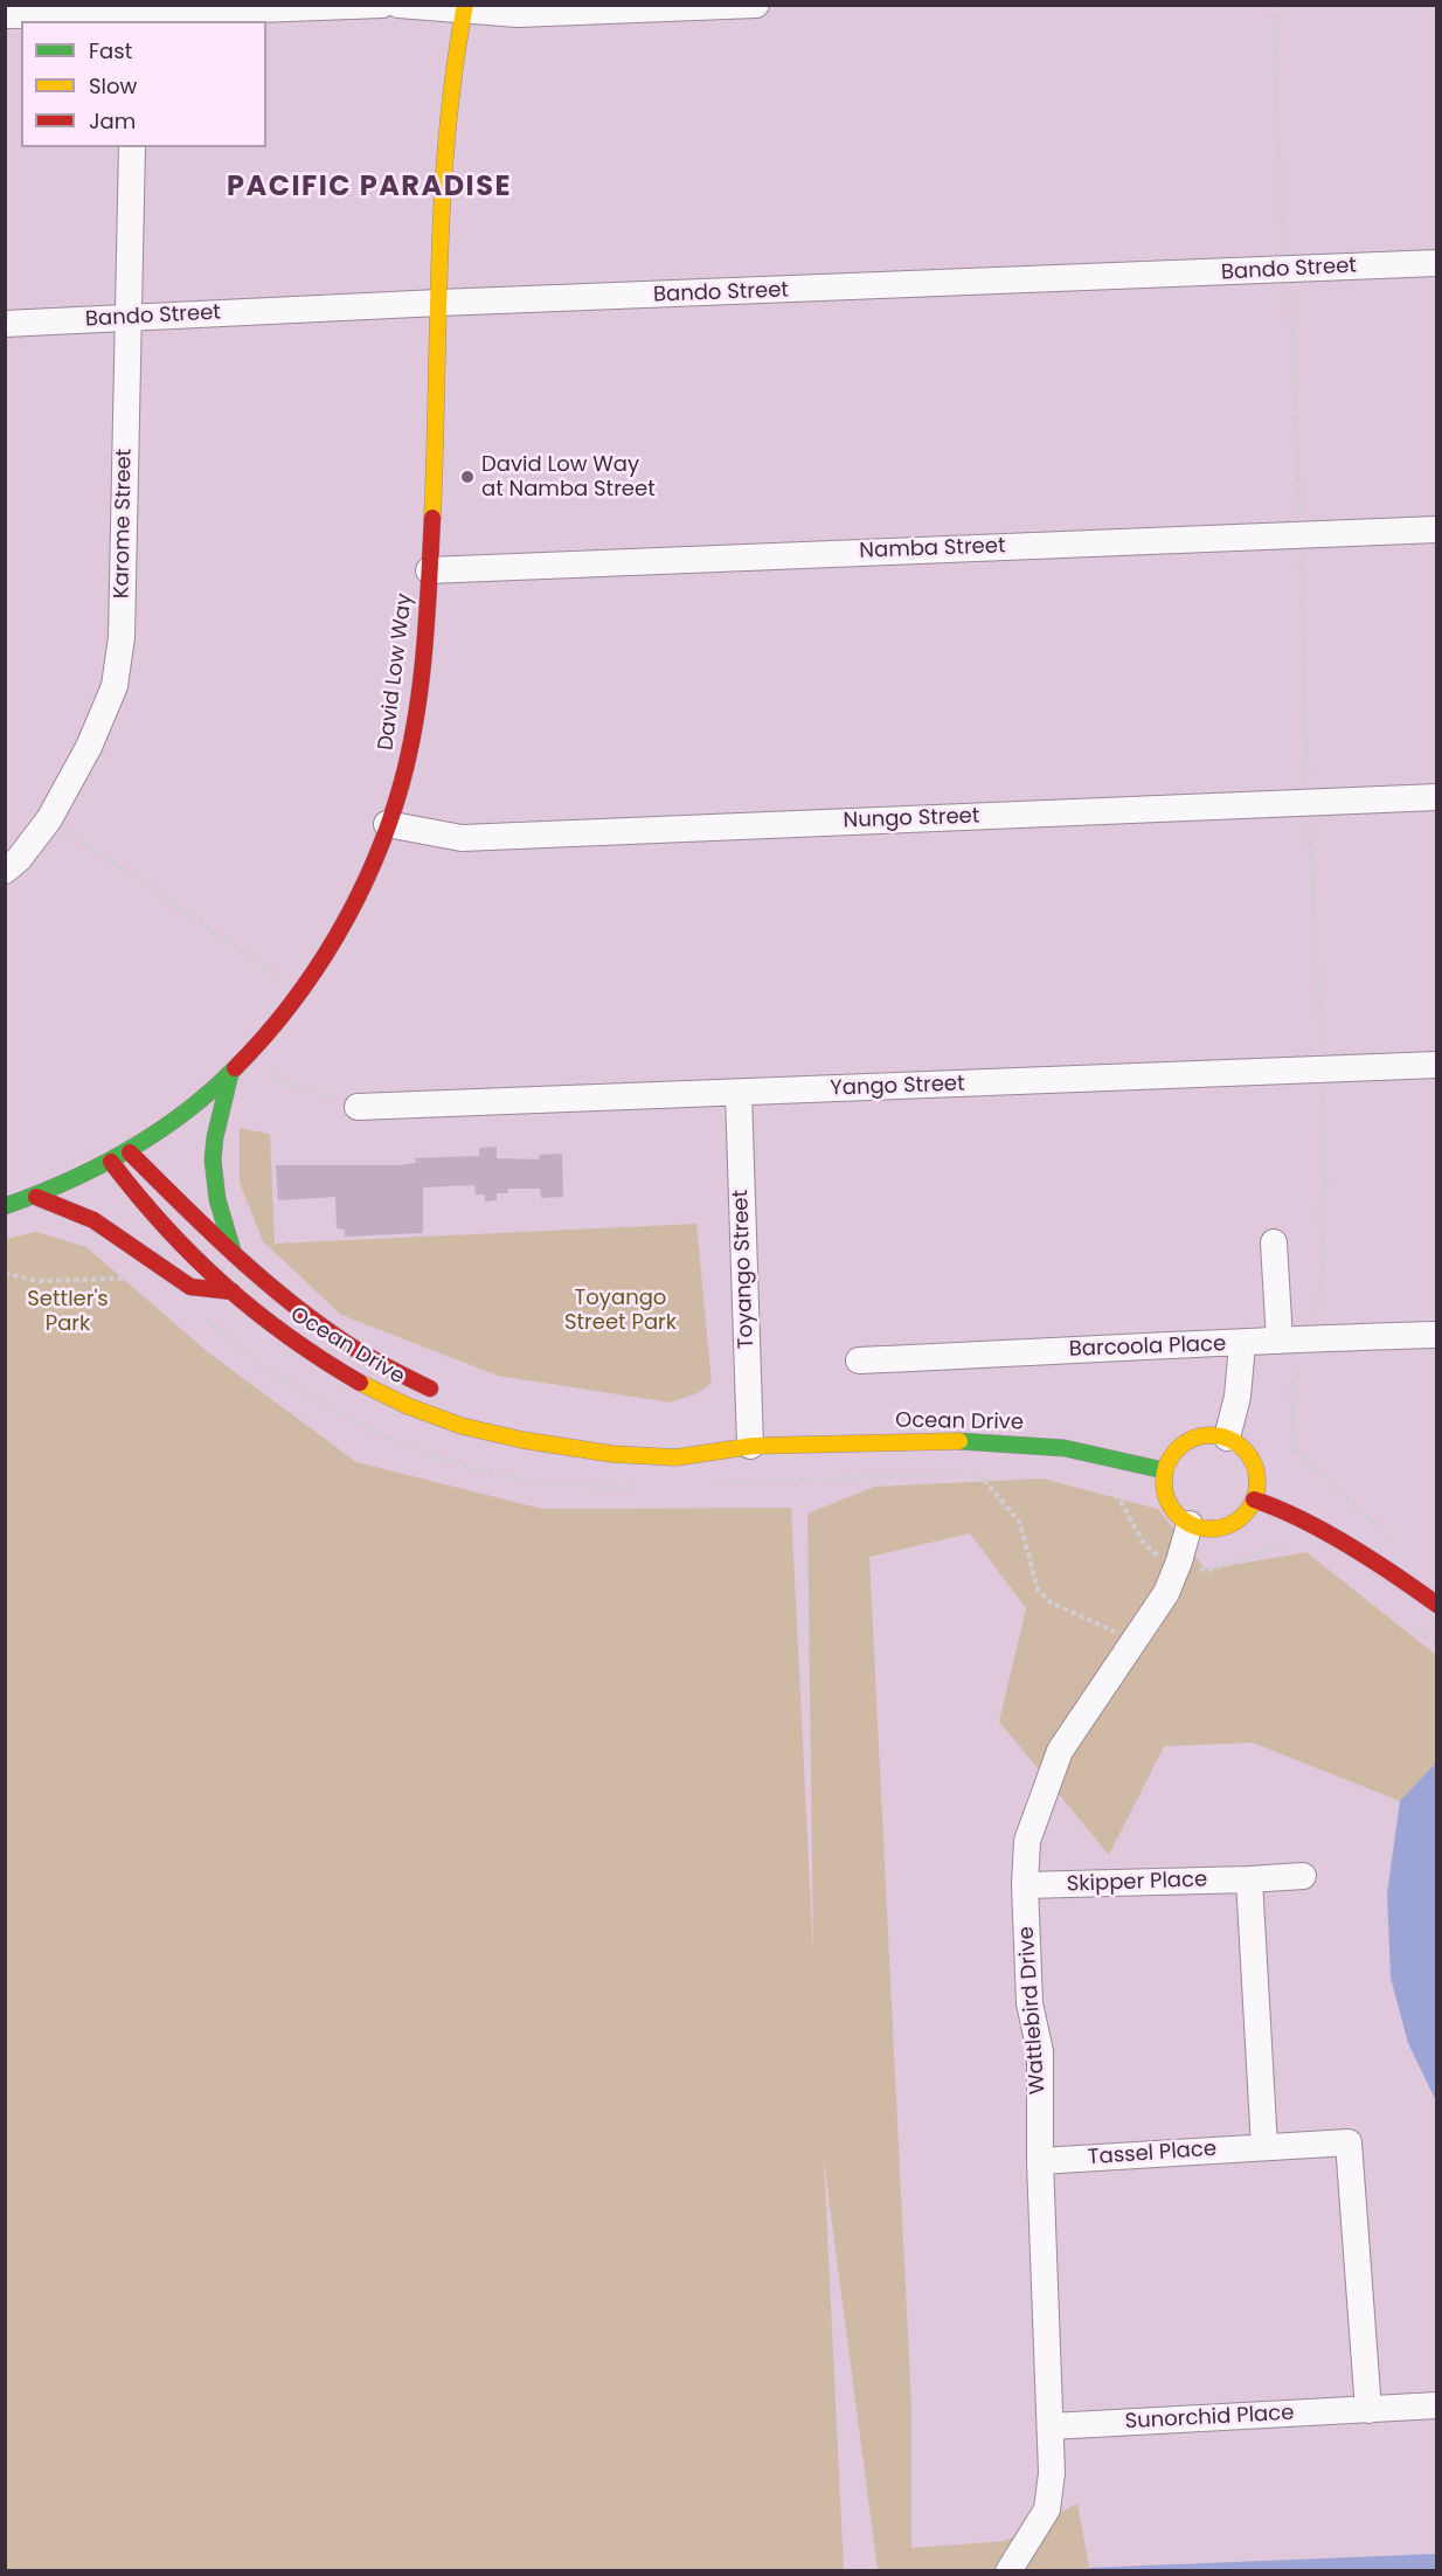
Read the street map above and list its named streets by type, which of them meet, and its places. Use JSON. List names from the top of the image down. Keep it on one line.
{"streets":{"street":["Bando Street","Karome Street","Namba Street","David Low Way","Nungo Street","Yango Street","Toyango Street","Ocean Drive","Barcoola Place","Skipper Place","Wattlebird Drive","Tassel Place","Sunorchid Place"]},"crossings":[["Bando Street","Karome Street"],["Bando Street","David Low Way"],["Namba Street","David Low Way"],["David Low Way","Nungo Street"],["David Low Way","Ocean Drive"],["Yango Street","Toyango Street"],["Toyango Street","Ocean Drive"],["Ocean Drive","Wattlebird Drive"],["Skipper Place","Wattlebird Drive"],["Wattlebird Drive","Tassel Place"],["Wattlebird Drive","Sunorchid Place"],["Tassel Place","Sunorchid Place"]],"districts":["PACIFIC PARADISE"],"parks":["Toyango Street Park","Settler's Park"],"places":["David Low Way at Namba Street"],"legend":["Fast","Slow","Jam"]}
